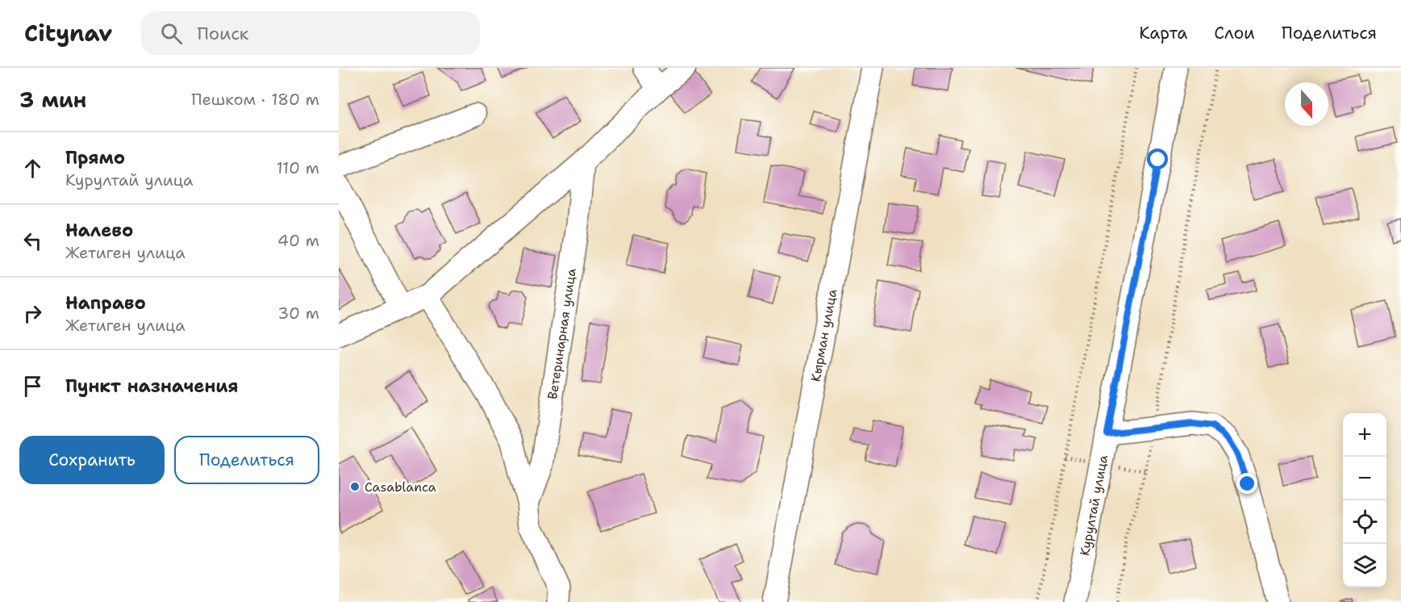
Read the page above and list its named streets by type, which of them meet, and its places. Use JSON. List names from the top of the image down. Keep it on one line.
{"streets":{"street":["Ветеринарная улица","Кырман улица","Курултай улица"]},"places":["Casablanca"],"north":"bottom","page":{"header":"Citynav","search":"Поиск","nav":["Карта","Слои","Поделиться"],"heading":["3 мин","Пешком · 180 m"],"list":[["Прямо","Курултай улица","110 m"],["Налево","Жетиген улица","40 m"],["Направо","Жетиген улица","30 m"],"Пункт назначения"],"map_buttons":["+","−"],"buttons":["Сохранить","Поделиться"]}}
